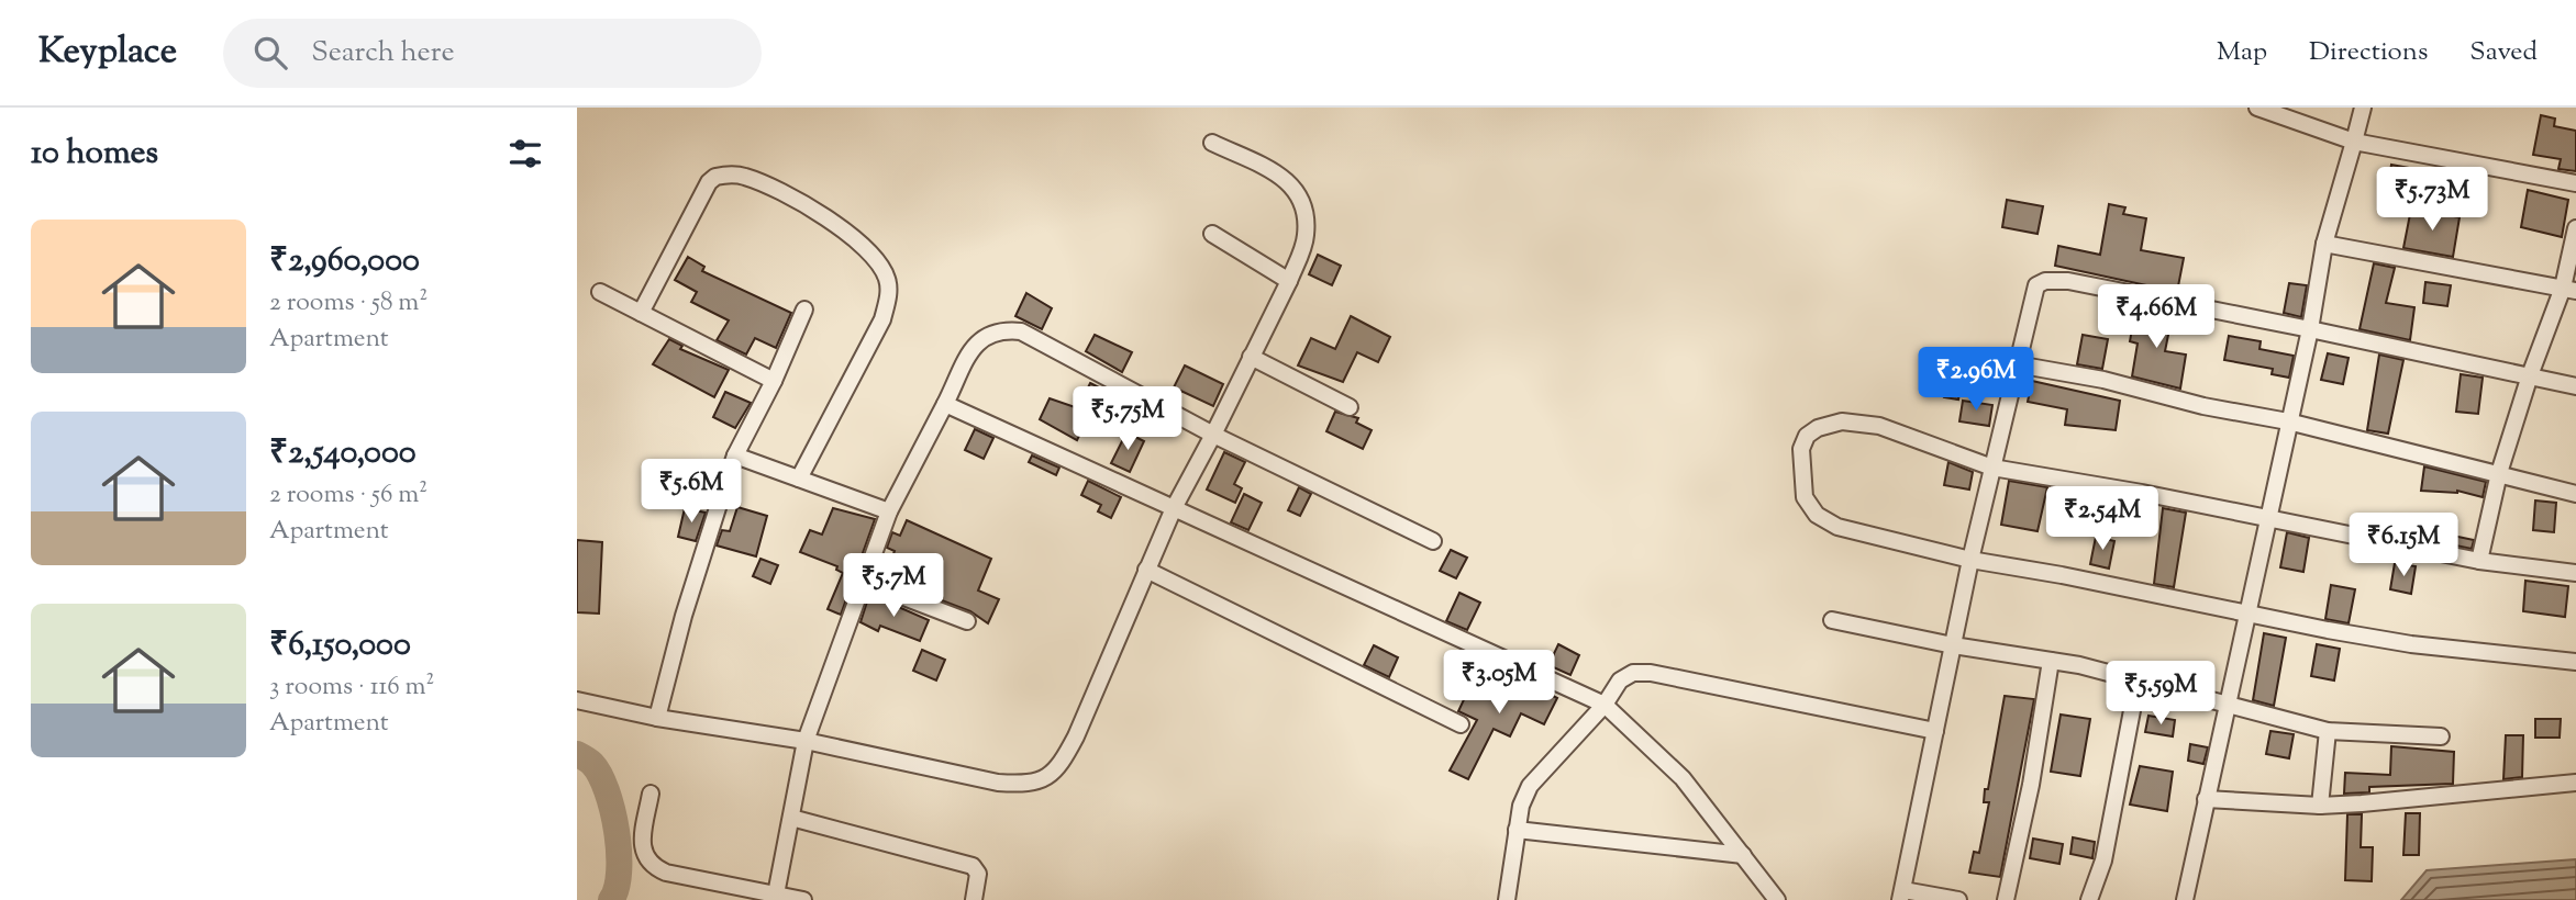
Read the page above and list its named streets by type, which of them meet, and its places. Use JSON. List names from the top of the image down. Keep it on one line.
{"page":{"header":"Keyplace","search":"Search here","nav":["Map","Directions","Saved"],"heading":"10 homes","price":["₹5.73M","₹4.66M","₹2.96M","₹5.75M","₹5.6M","₹2.54M","₹6.15M","₹5.7M","₹3.05M","₹5.59M"],"list":[{"name":"₹2,960,000","note":"2 rooms · 58 m² · Apartment"},{"name":"₹2,540,000","note":"2 rooms · 56 m² · Apartment"},{"name":"₹6,150,000","note":"3 rooms · 116 m² · Apartment"}]}}
